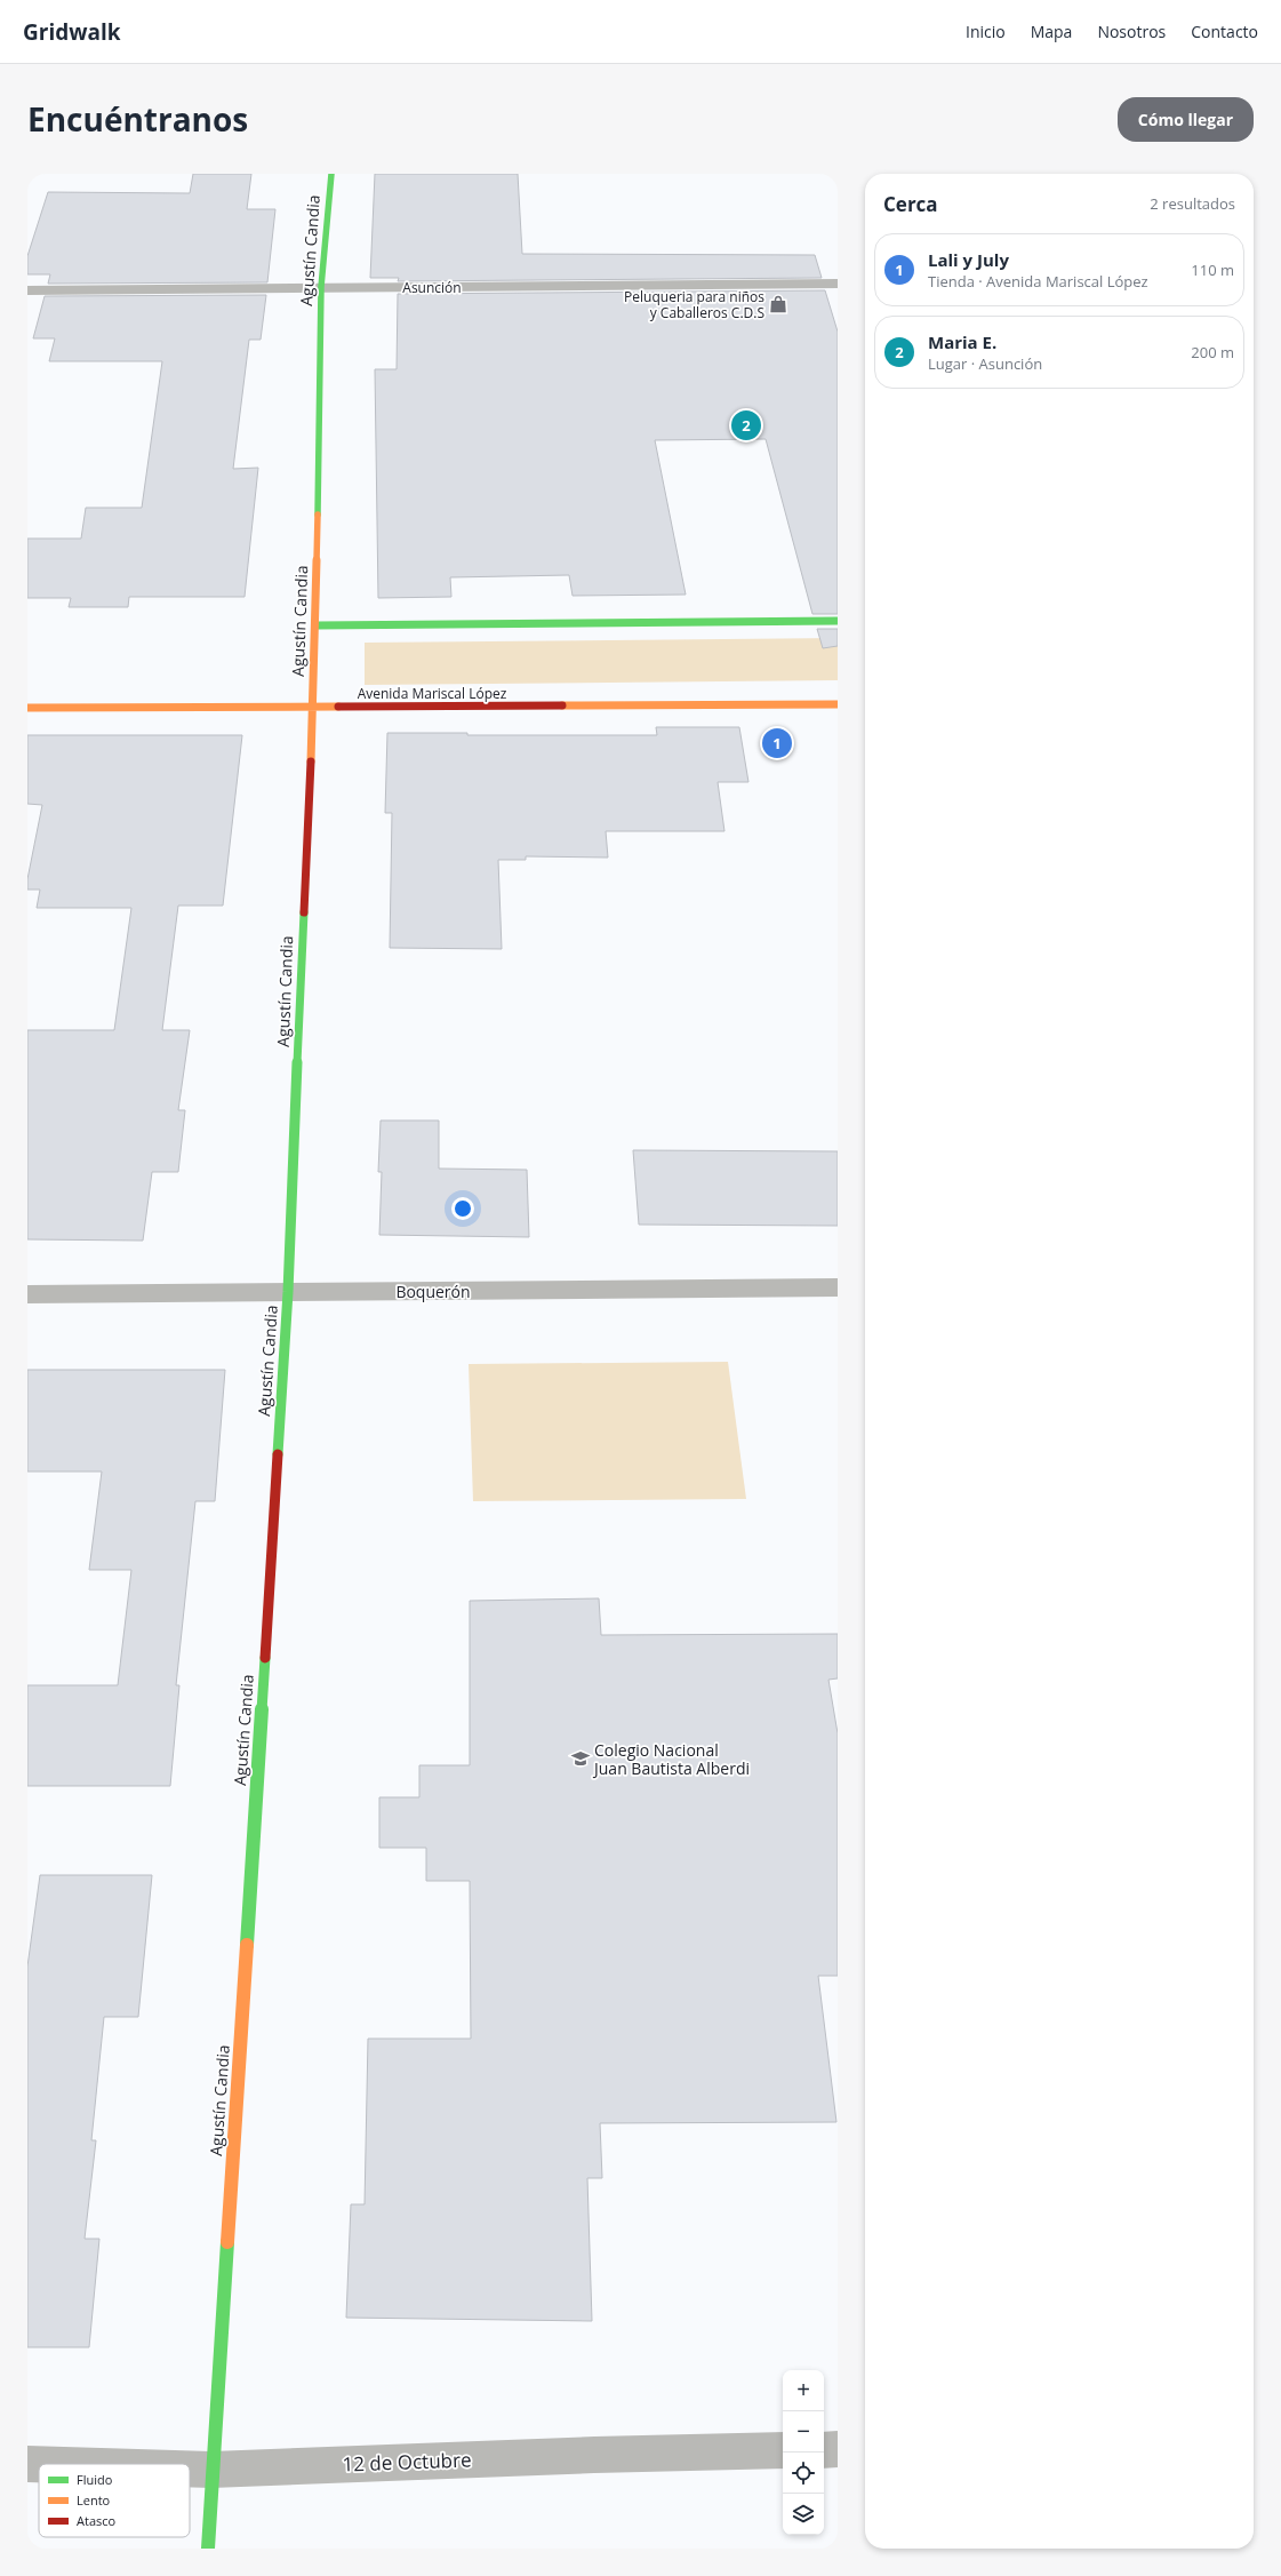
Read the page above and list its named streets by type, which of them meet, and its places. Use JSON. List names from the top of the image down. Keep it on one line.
{"streets":{"street":["Agustín Candia","Asunción","Avenida Mariscal López","Boquerón","12 de Octubre"]},"crossings":[["Agustín Candia","Asunción"],["Agustín Candia","Avenida Mariscal López"],["Agustín Candia","Boquerón"],["Agustín Candia","12 de Octubre"]],"places":{"shop":["Peluqueria para niños y Caballeros C.D.S"],"school or university":["Colegio Nacional Juan Bautista Alberdi"]},"legend":["Fluido","Lento","Atasco"],"page":{"header":"Gridwalk","nav":["Inicio","Mapa","Nosotros","Contacto"],"title":"Encuéntranos","buttons":"Cómo llegar","heading":["Cerca","2 resultados"],"list":[{"mark":"1","name":"Lali y July","note":"Tienda · Avenida Mariscal López","value":"110 m"},{"mark":"2","name":"Maria E.","note":"Lugar · Asunción","value":"200 m"}],"pins":["2","1"],"map_buttons":["+","−"]}}
